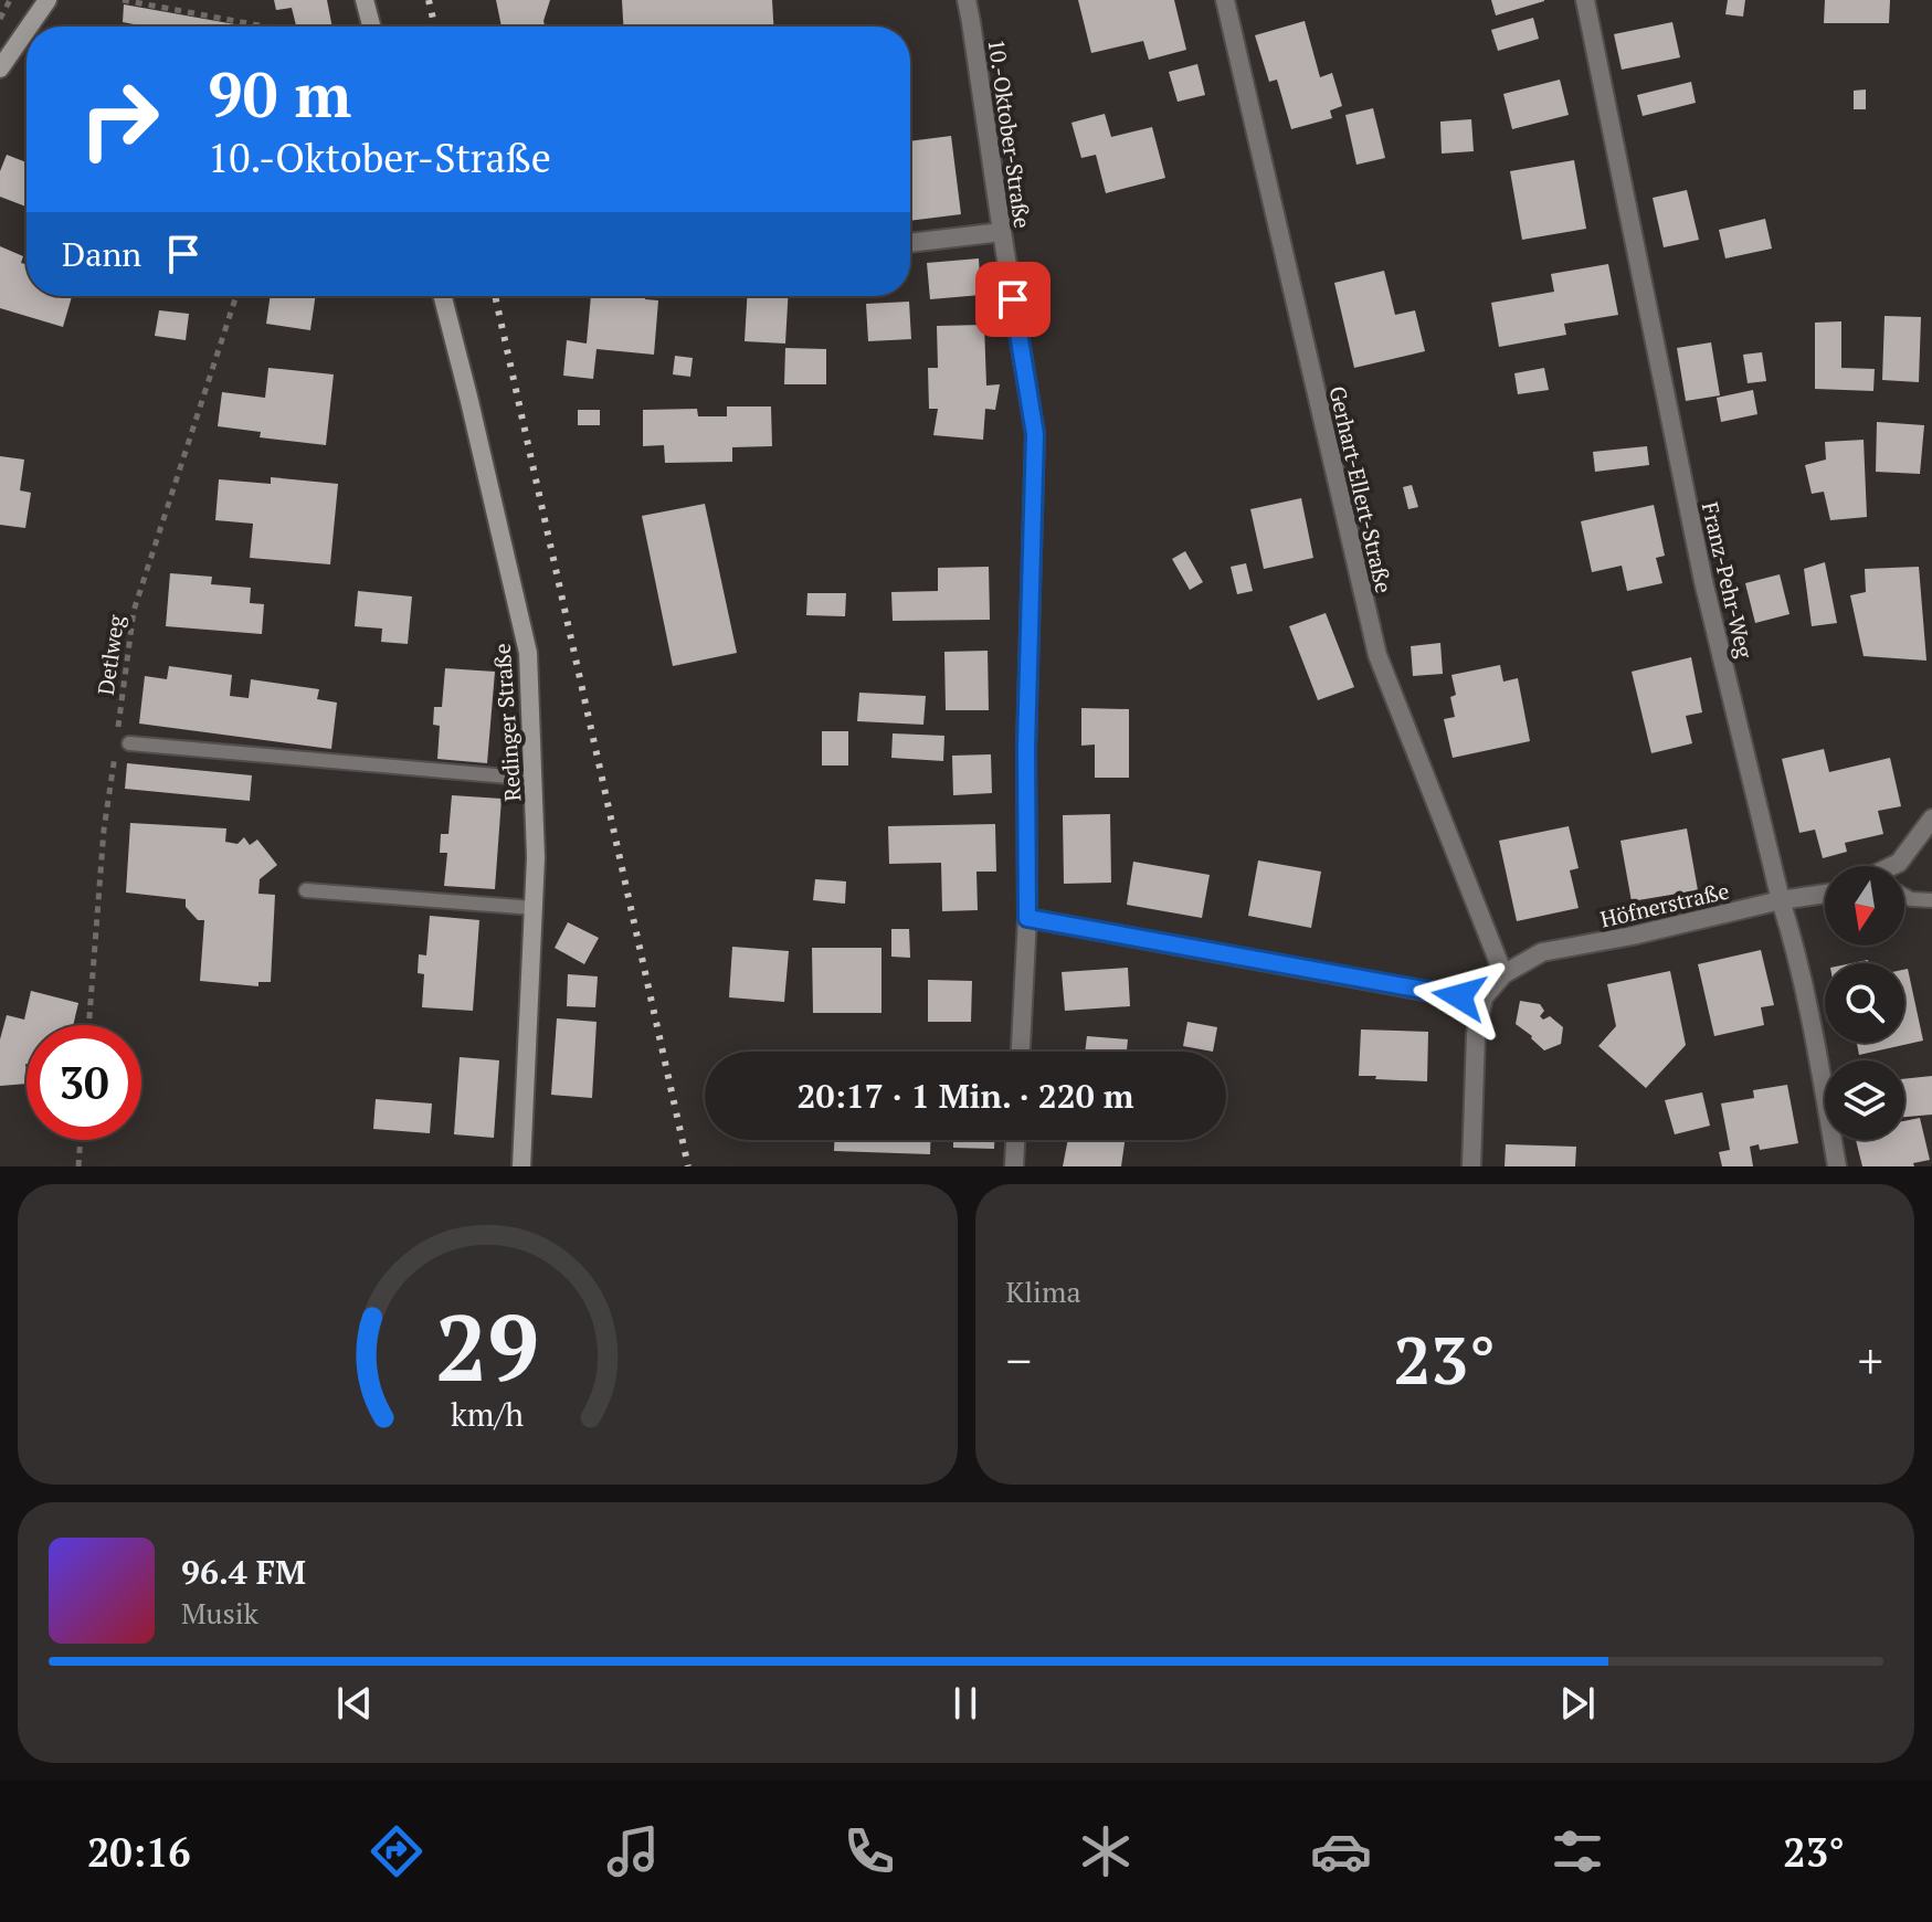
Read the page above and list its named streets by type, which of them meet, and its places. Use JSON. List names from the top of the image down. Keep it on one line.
{"streets":{"main road":["Redinger Straße"],"street":["10.-Oktober-Straße","Gerhart-Ellert-Straße","Franz-Pehr-Weg","Höfnerstraße"],"path":["Detlweg"]},"crossings":[["Gerhart-Ellert-Straße","Höfnerstraße"],["Franz-Pehr-Weg","Höfnerstraße"]],"north":"bottom","page":{"turn":["90 m","10.-Oktober-Straße"],"then":"Dann","limit":"30","trip":"20:17 · 1 Min. · 220 m","tile":"Klima","heat":["−","23°","+"],"song":["96.4 FM","Musik"],"tabs":["20:16","23°"],"gauge":["29","km/h"]}}
